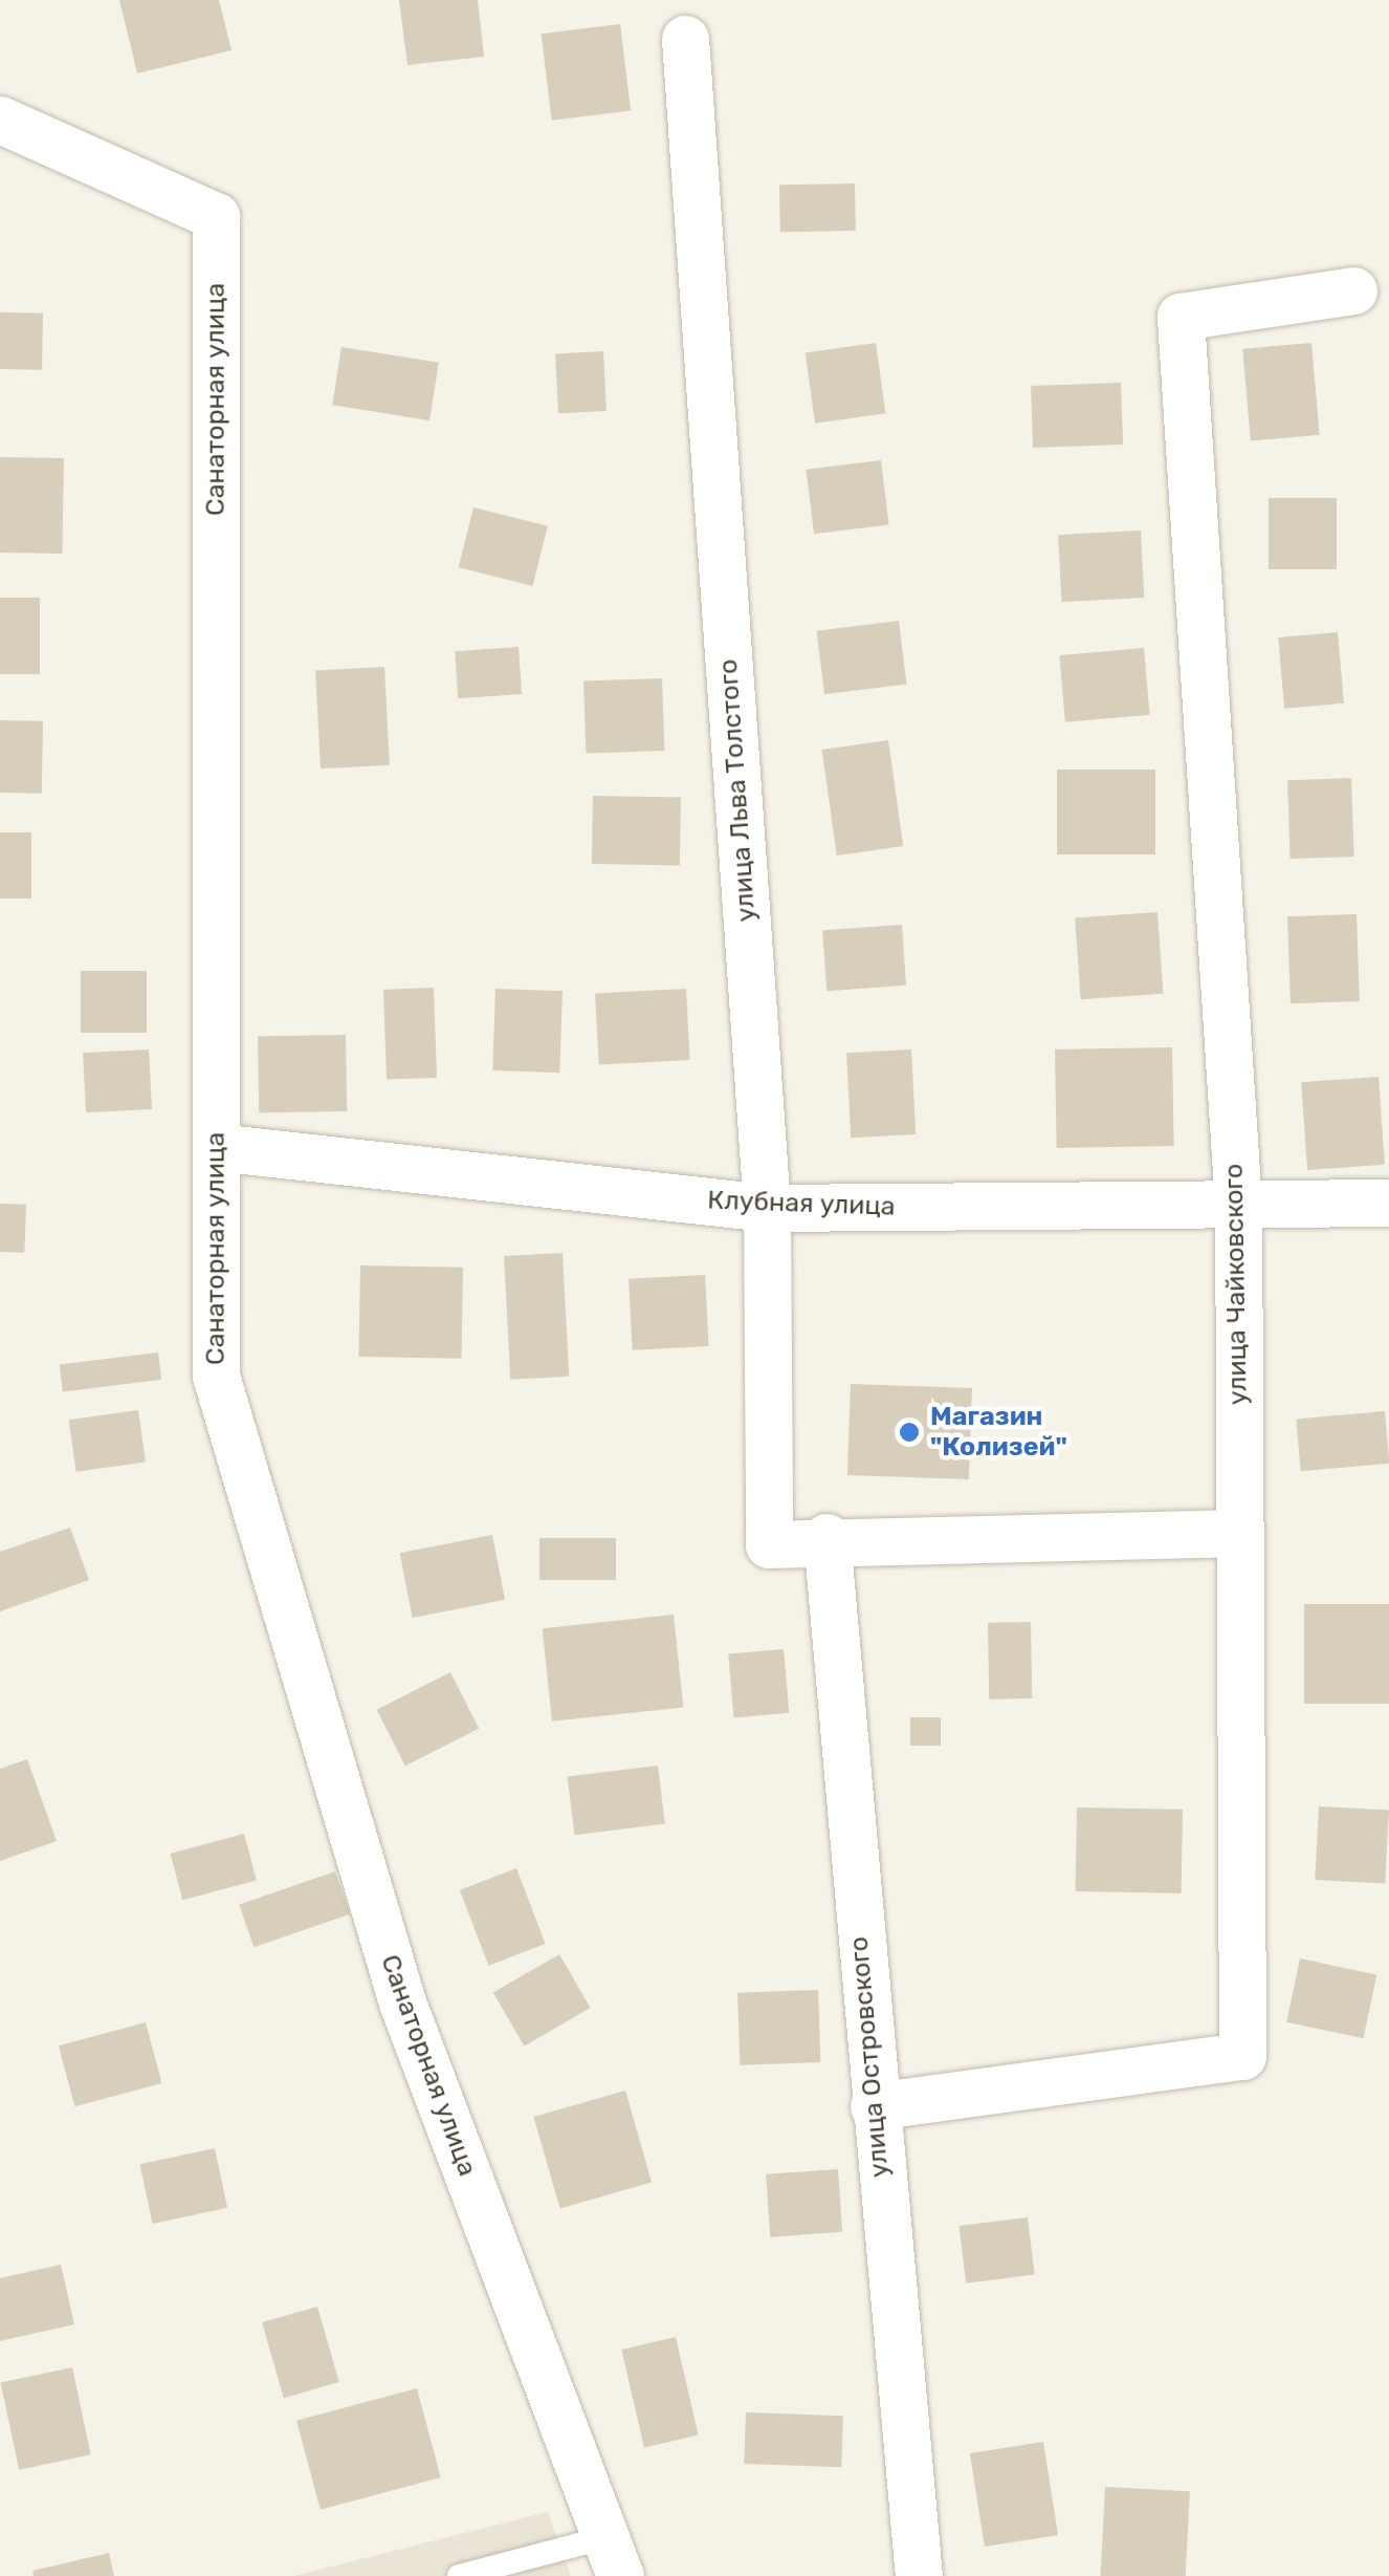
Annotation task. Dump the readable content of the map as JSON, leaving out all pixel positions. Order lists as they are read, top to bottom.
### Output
{
  "streets": {
    "street": [
      "Санаторная улица",
      "улица Льва Толстого",
      "Клубная улица",
      "улица Чайковского",
      "улица Островского"
    ]
  },
  "crossings": [
    ["Санаторная улица", "Клубная улица"],
    ["улица Льва Толстого", "Клубная улица"],
    ["улица Льва Толстого", "улица Островского"],
    ["Клубная улица", "улица Чайковского"],
    ["улица Чайковского", "улица Островского"]
  ],
  "places": ["Магазин \"Колизей\""]
}
